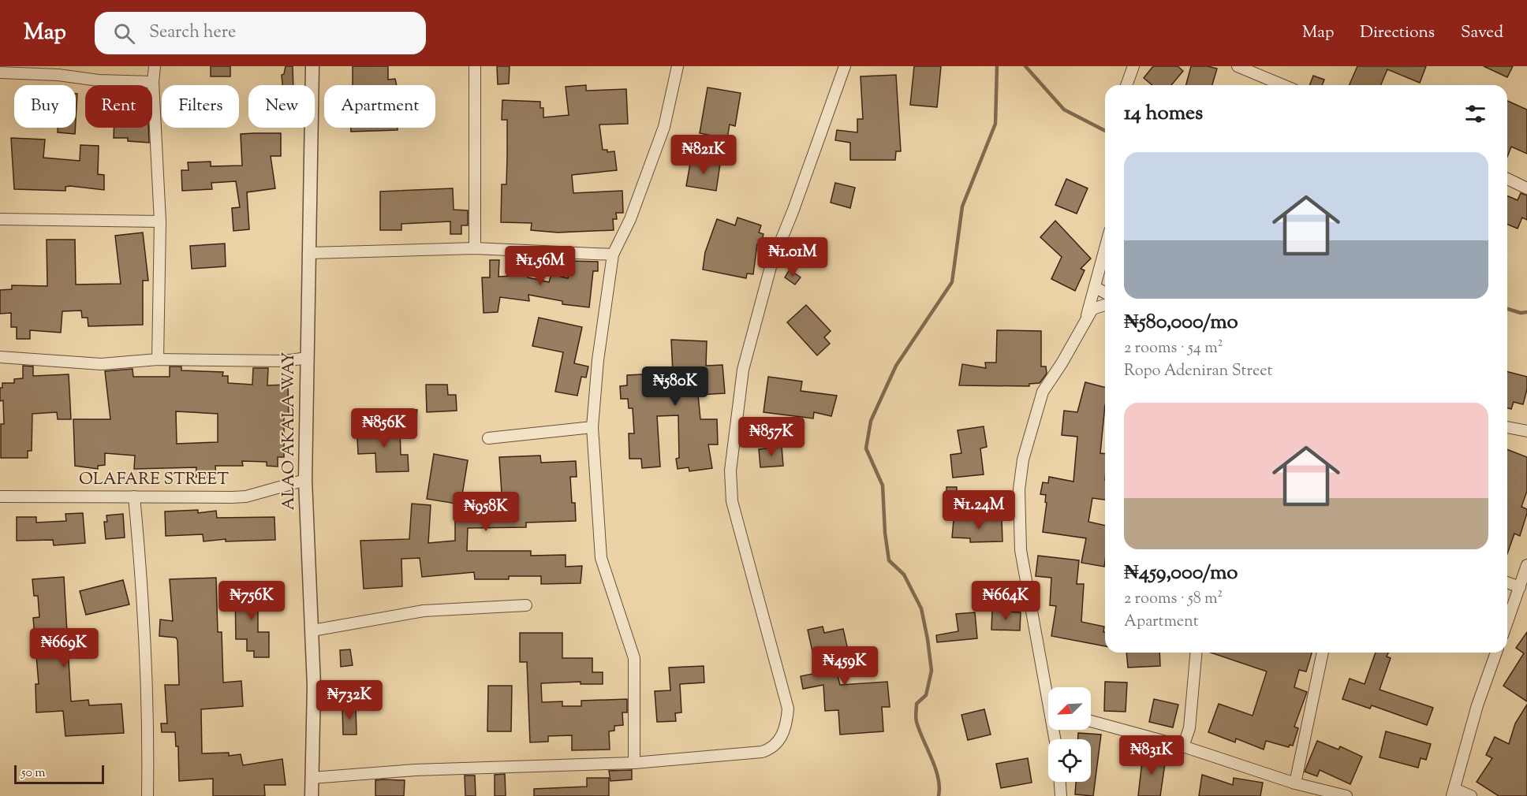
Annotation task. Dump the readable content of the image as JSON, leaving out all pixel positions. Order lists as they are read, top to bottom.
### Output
{
  "streets": {
    "street": ["ALAO AKALA WAY", "OLAFARE STREET"]
  },
  "crossings": [
    ["ALAO AKALA WAY", "OLAFARE STREET"]
  ],
  "scale_bar": "50 m",
  "north": "bottom left",
  "page": {
    "header": "Map",
    "search": "Search here",
    "nav": ["Map", "Directions", "Saved"],
    "chip": [
      "Buy",
      "Rent",
      "Filters",
      "New",
      "Apartment"
    ],
    "heading": "14 homes",
    "price": [
      "₦821K",
      "₦1.01M",
      "₦1.56M",
      "₦580K",
      "₦856K",
      "₦857K",
      "₦1.24M",
      "₦958K",
      "₦756K",
      "₦664K",
      "₦669K",
      "₦459K",
      "₦732K",
      "₦831K"
    ],
    "list": [
      {
        "name": "₦580,000/mo",
        "note": "2 rooms · 54 m² · Ropo Adeniran Street"
      },
      {
        "name": "₦459,000/mo",
        "note": "2 rooms · 58 m² · Apartment"
      }
    ],
    "scale": "50 m"
  }
}
